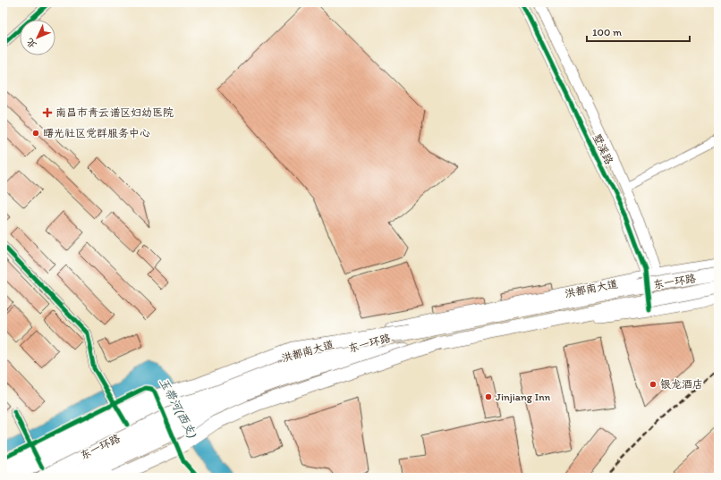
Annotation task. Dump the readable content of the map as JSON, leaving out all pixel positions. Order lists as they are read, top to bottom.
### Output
{
  "streets": {
    "main road": ["东一环路", "洪都南大道"],
    "street": ["墅溪路"]
  },
  "crossings": [
    ["墅溪路", "洪都南大道"],
    ["东一环路", "洪都南大道"]
  ],
  "water": ["玉带河(西支)"],
  "places": {
    "health": ["南昌市青云谱区妇幼医院"],
    "other": ["曙光社区党群服务中心", "银龙酒店", "Jinjiang Inn"]
  },
  "scale_bar": "100 m",
  "north": "bottom left"
}
